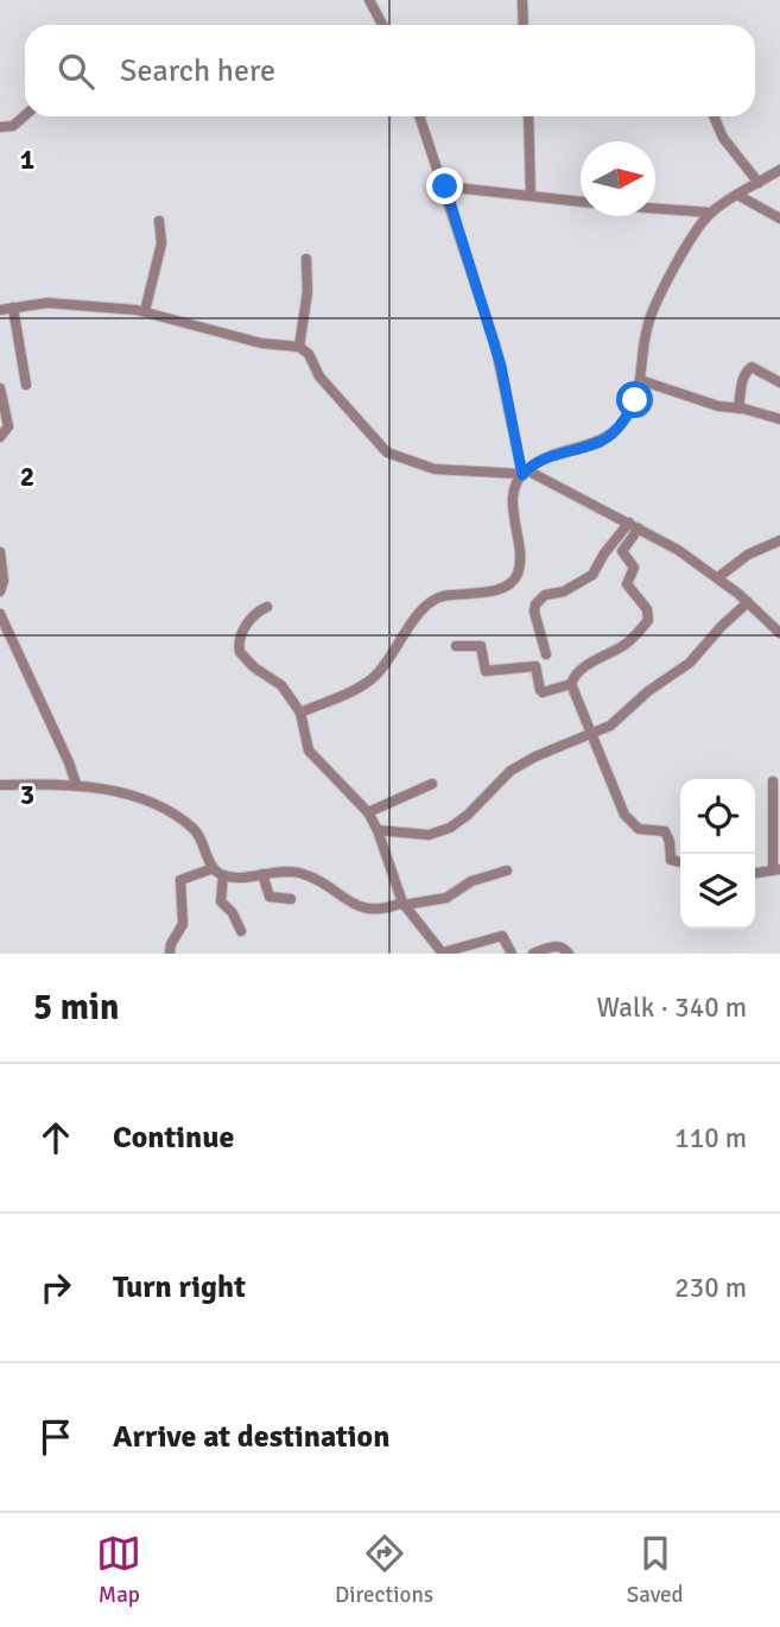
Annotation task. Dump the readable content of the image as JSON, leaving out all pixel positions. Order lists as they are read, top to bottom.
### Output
{
  "north": "right",
  "page": {
    "search": "Search here",
    "heading": ["5 min", "Walk · 340 m"],
    "list": [
      ["Continue", "110 m"],
      ["Turn right", "230 m"],
      "Arrive at destination"
    ],
    "nav": ["Map", "Directions", "Saved"]
  },
  "grid": {
    "rows": ["1", "2", "3"]
  }
}
